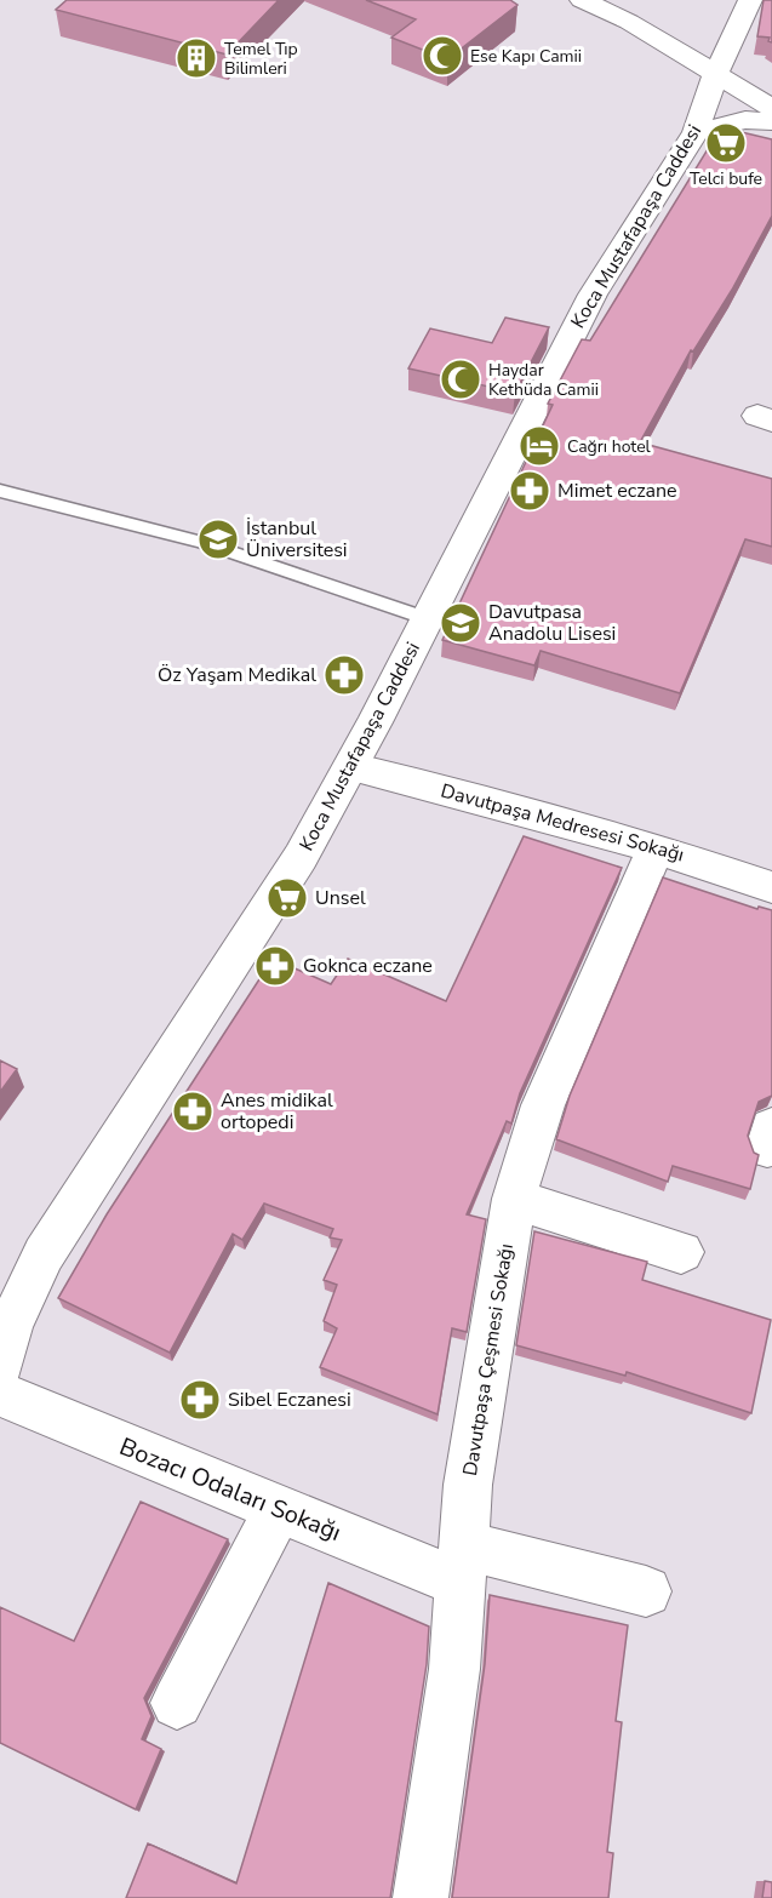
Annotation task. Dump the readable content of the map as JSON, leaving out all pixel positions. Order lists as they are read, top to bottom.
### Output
{
  "streets": {
    "street": [
      "Koca Mustafapaşa Caddesi",
      "Davutpaşa Medresesi Sokağı",
      "Davutpaşa Çeşmesi Sokağı",
      "Bozacı Odaları Sokağı"
    ]
  },
  "crossings": [
    ["Koca Mustafapaşa Caddesi", "Davutpaşa Medresesi Sokağı"],
    ["Davutpaşa Medresesi Sokağı", "Davutpaşa Çeşmesi Sokağı"],
    ["Davutpaşa Çeşmesi Sokağı", "Bozacı Odaları Sokağı"]
  ],
  "places": {
    "mosque": ["Ese Kapı Camii", "Haydar Kethüda Camii"],
    "building": ["Temel Tıp Bilimleri"],
    "supermarket": ["Telci bufe", "Unsel"],
    "hotel": ["Cağrı hotel"],
    "pharmacy": [
      "Mimet eczane",
      "Öz Yaşam Medikal",
      "Goknca eczane",
      "Anes midikal ortopedi",
      "Sibel Eczanesi"
    ],
    "school or university": ["İstanbul Üniversitesi", "Davutpasa Anadolu Lisesi"]
  }
}
